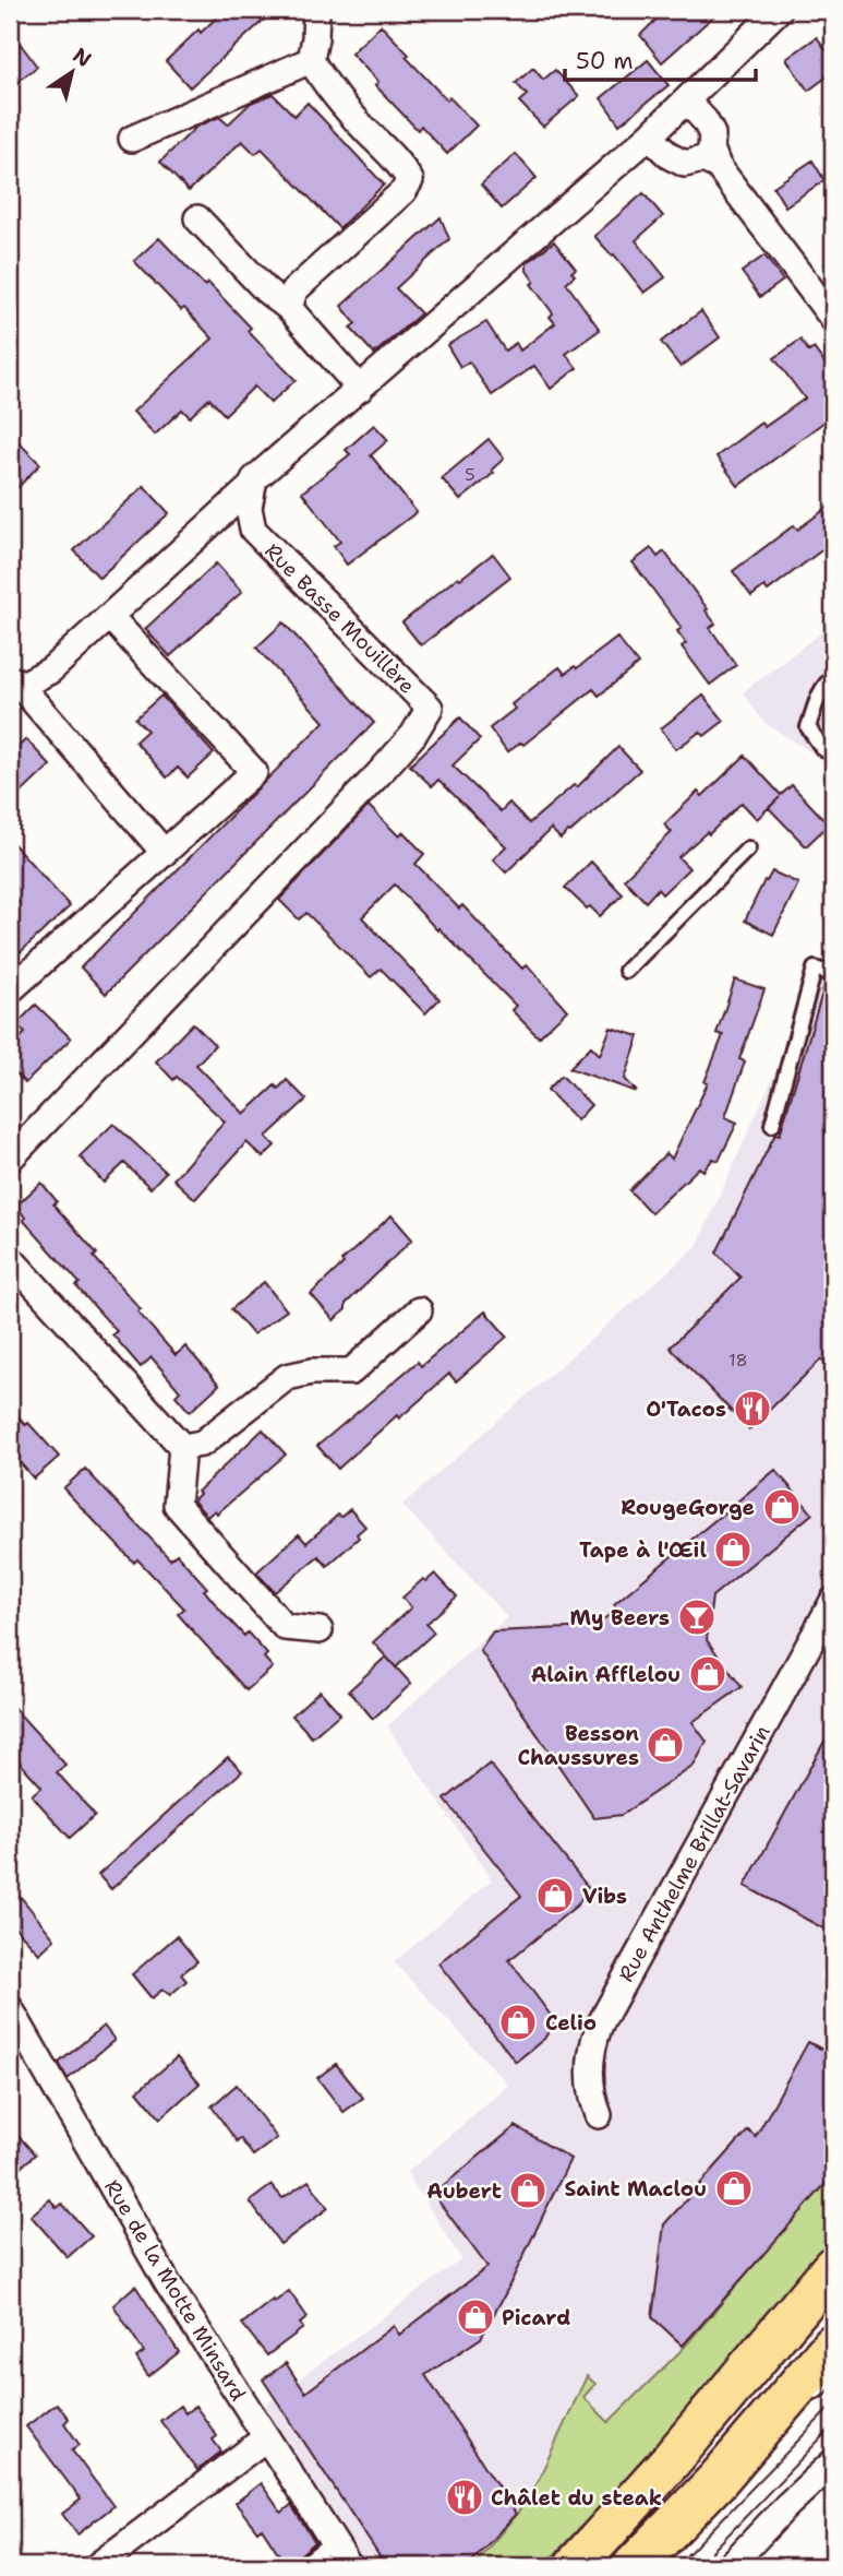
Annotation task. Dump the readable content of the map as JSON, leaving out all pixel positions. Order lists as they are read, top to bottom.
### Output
{
  "streets": {
    "street": ["Rue Basse Mouillère", "Rue Anthelme Brillat-Savarin", "Rue de la Motte Minsard"]
  },
  "places": {
    "restaurant": ["O'Tacos", "Châlet du steak"],
    "shop": [
      "RougeGorge",
      "Tape à l'Œil",
      "Alain Afflelou",
      "Besson Chaussures",
      "Vibs",
      "Celio",
      "Saint Maclou",
      "Aubert",
      "Picard"
    ],
    "bar": ["My Beers"]
  },
  "house_numbers": ["5", "18"],
  "scale_bar": "50 m",
  "north": "top right"
}
